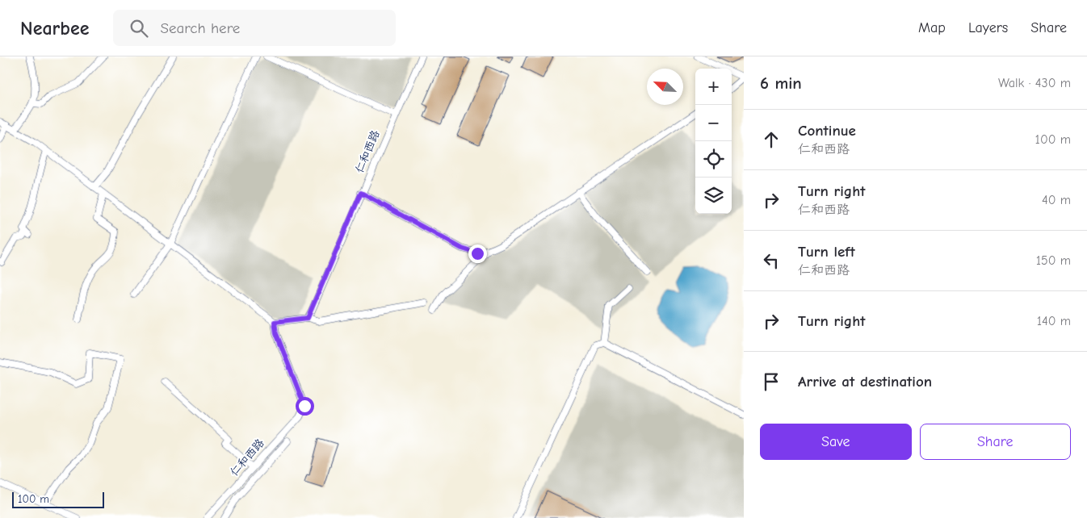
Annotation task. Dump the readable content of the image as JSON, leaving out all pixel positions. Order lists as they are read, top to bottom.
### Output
{
  "streets": {
    "street": ["仁和西路"]
  },
  "scale_bar": "100 m",
  "north": "top left",
  "page": {
    "header": "Nearbee",
    "search": "Search here",
    "nav": ["Map", "Layers", "Share"],
    "heading": ["6 min", "Walk · 430 m"],
    "map_buttons": ["+", "−"],
    "list": [
      ["Continue", "仁和西路", "100 m"],
      ["Turn right", "仁和西路", "40 m"],
      ["Turn left", "仁和西路", "150 m"],
      ["Turn right", "140 m"],
      "Arrive at destination"
    ],
    "buttons": ["Save", "Share"],
    "scale": "100 m"
  }
}
